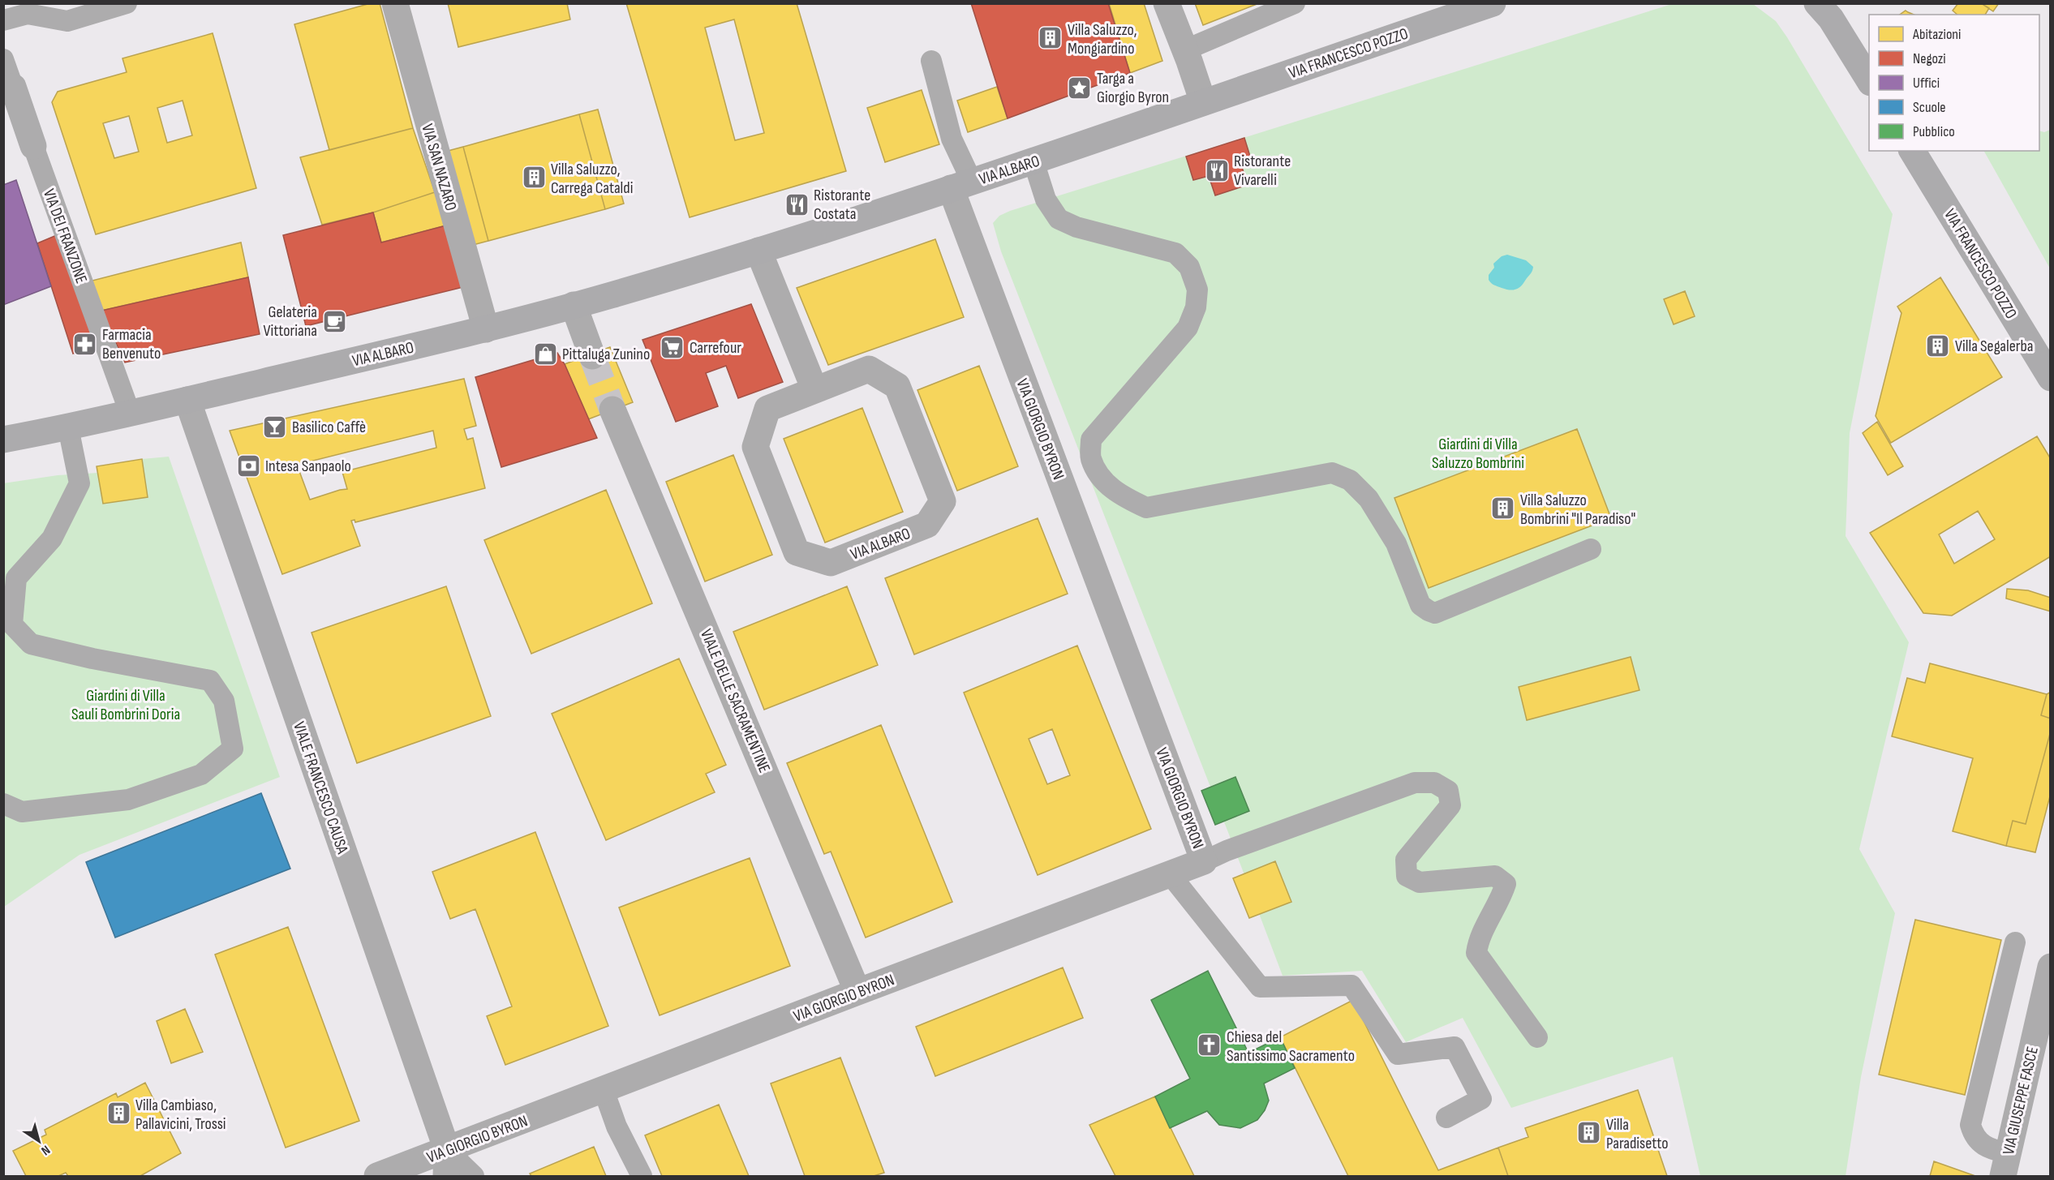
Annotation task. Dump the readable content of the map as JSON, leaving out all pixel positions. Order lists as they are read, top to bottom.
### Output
{
  "streets": {
    "main road": ["VIA FRANCESCO POZZO", "VIA ALBARO"],
    "street": [
      "VIA SAN NAZARO",
      "VIA DEI FRANZONE",
      "VIA GIORGIO BYRON",
      "VIALE DELLE SACRAMENTINE",
      "VIALE FRANCESCO CAUSA",
      "VIA GIUSEPPE FASCE"
    ]
  },
  "crossings": [
    ["VIA FRANCESCO POZZO", "VIA ALBARO"],
    ["VIA SAN NAZARO", "VIA ALBARO"],
    ["VIA ALBARO", "VIA DEI FRANZONE"],
    ["VIA ALBARO", "VIA GIORGIO BYRON"],
    ["VIA ALBARO", "VIALE FRANCESCO CAUSA"],
    ["VIA GIORGIO BYRON", "VIALE DELLE SACRAMENTINE"],
    ["VIA GIORGIO BYRON", "VIALE FRANCESCO CAUSA"]
  ],
  "parks": ["Giardini di Villa Saluzzo Bombrini", "Giardini di Villa Sauli Bombrini Doria"],
  "places": {
    "building": [
      "Villa Saluzzo, Mongiardino",
      "Villa Saluzzo, Carrega Cataldi",
      "Villa Segalerba",
      "Villa Saluzzo Bombrini \"Il Paradiso\"",
      "Villa Cambiaso, Pallavicini, Trossi",
      "Villa Paradisetto"
    ],
    "place": ["Targa a Giorgio Byron"],
    "restaurant": ["Ristorante Vivarelli", "Ristorante Costata"],
    "cafe": ["Gelateria Vittoriana"],
    "pharmacy": ["Farmacia Benvenuto"],
    "supermarket": ["Carrefour"],
    "shop": ["Pittaluga Zunino"],
    "bar": ["Basilico Caffè"],
    "bank": ["Intesa Sanpaolo"],
    "church": ["Chiesa del Santissimo Sacramento"]
  },
  "legend": [
    "Abitazioni",
    "Negozi",
    "Uffici",
    "Scuole",
    "Pubblico"
  ],
  "north": "bottom right"
}
